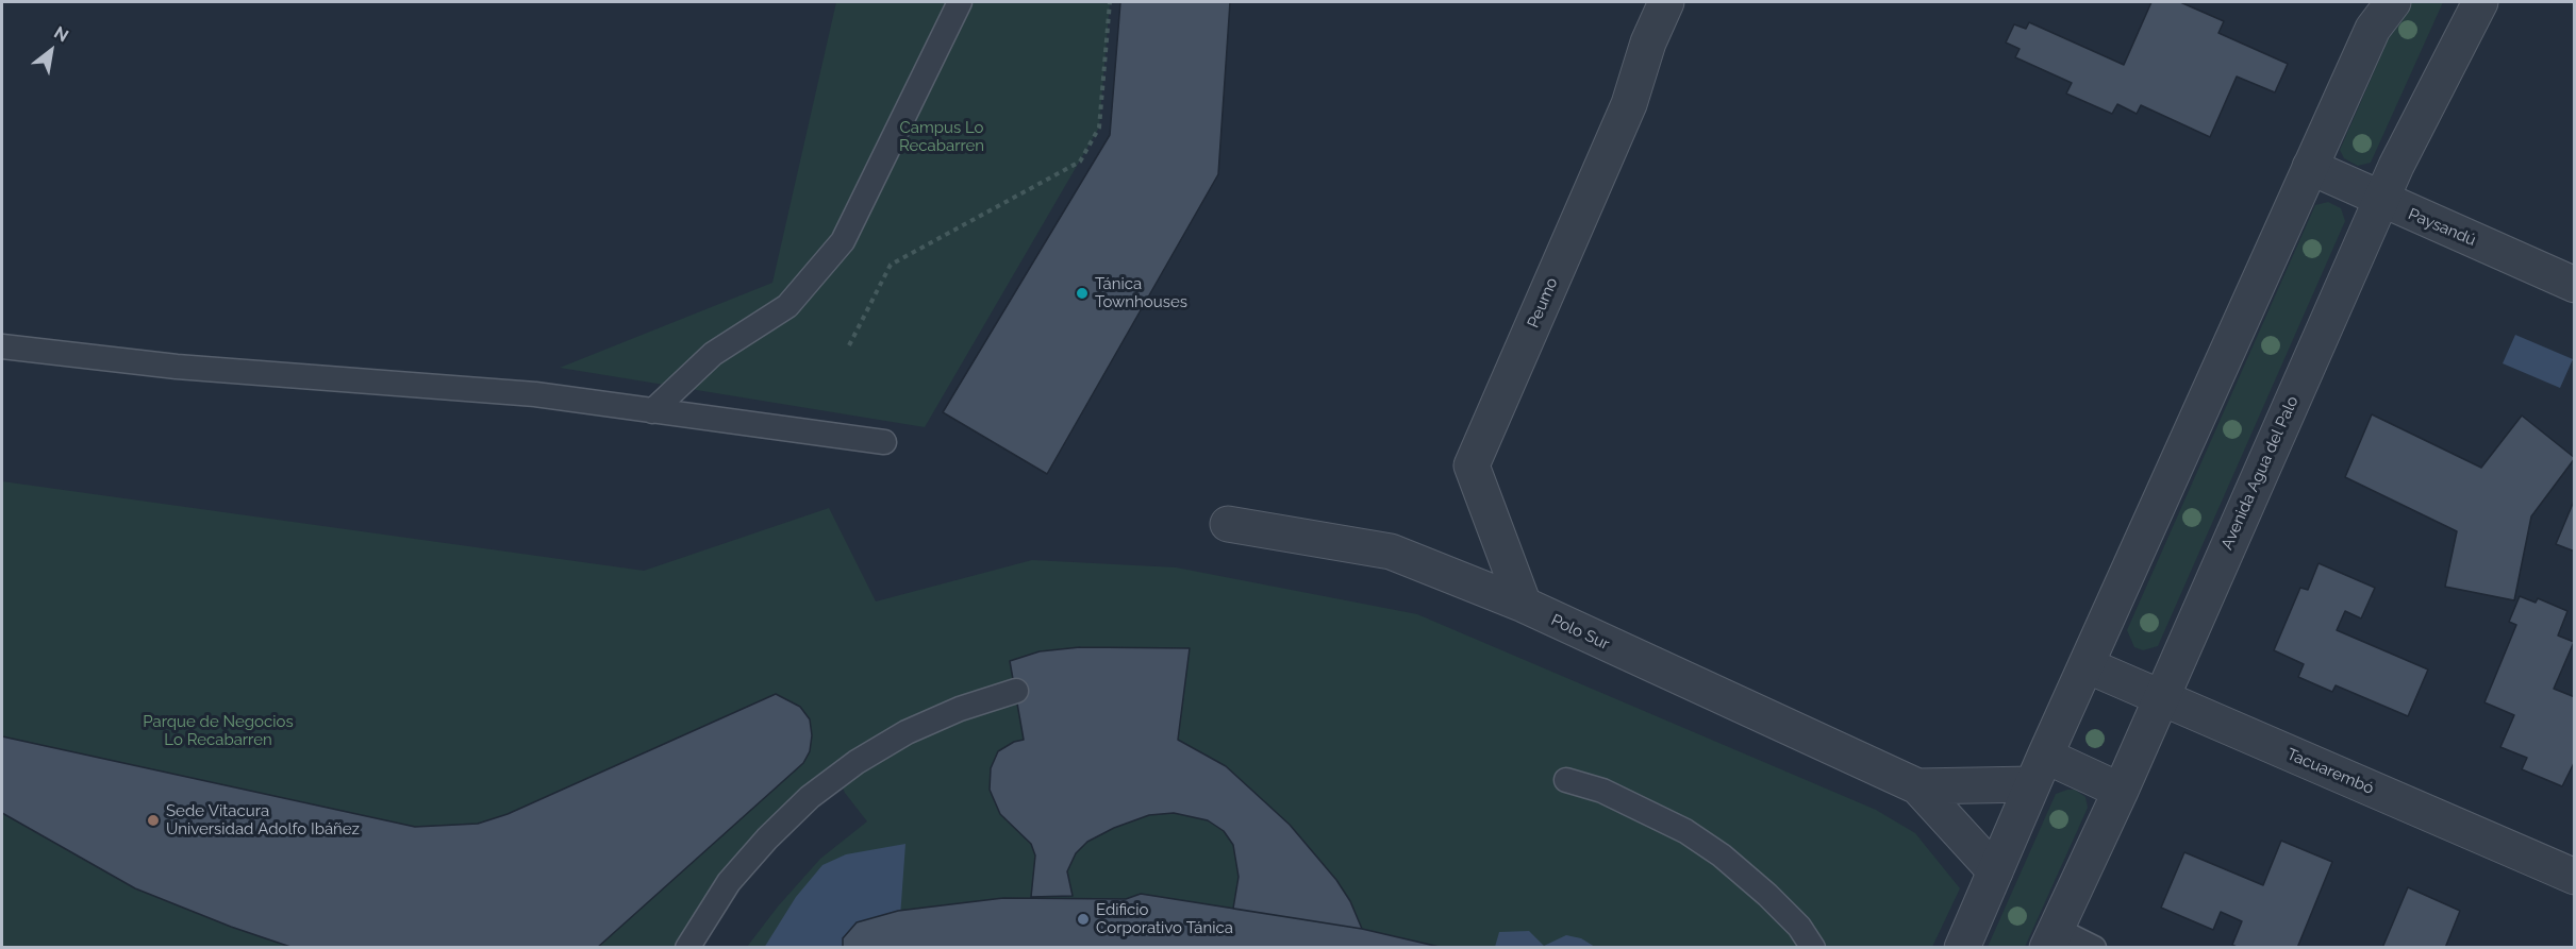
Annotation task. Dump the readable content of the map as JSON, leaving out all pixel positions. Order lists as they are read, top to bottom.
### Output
{
  "streets": {
    "street": [
      "Paysandú",
      "Peumo",
      "Avenida Agua del Palo",
      "Polo Sur",
      "Tacuarembó"
    ]
  },
  "crossings": [
    ["Paysandú", "Avenida Agua del Palo"],
    ["Peumo", "Polo Sur"],
    ["Avenida Agua del Palo", "Tacuarembó"]
  ],
  "parks": ["Campus Lo Recabarren", "Parque de Negocios Lo Recabarren"],
  "places": ["Tánica Townhouses", "Sede Vitacura Universidad Adolfo Ibáñez", "Edificio Corporativo Tánica"],
  "north": "top right"
}
